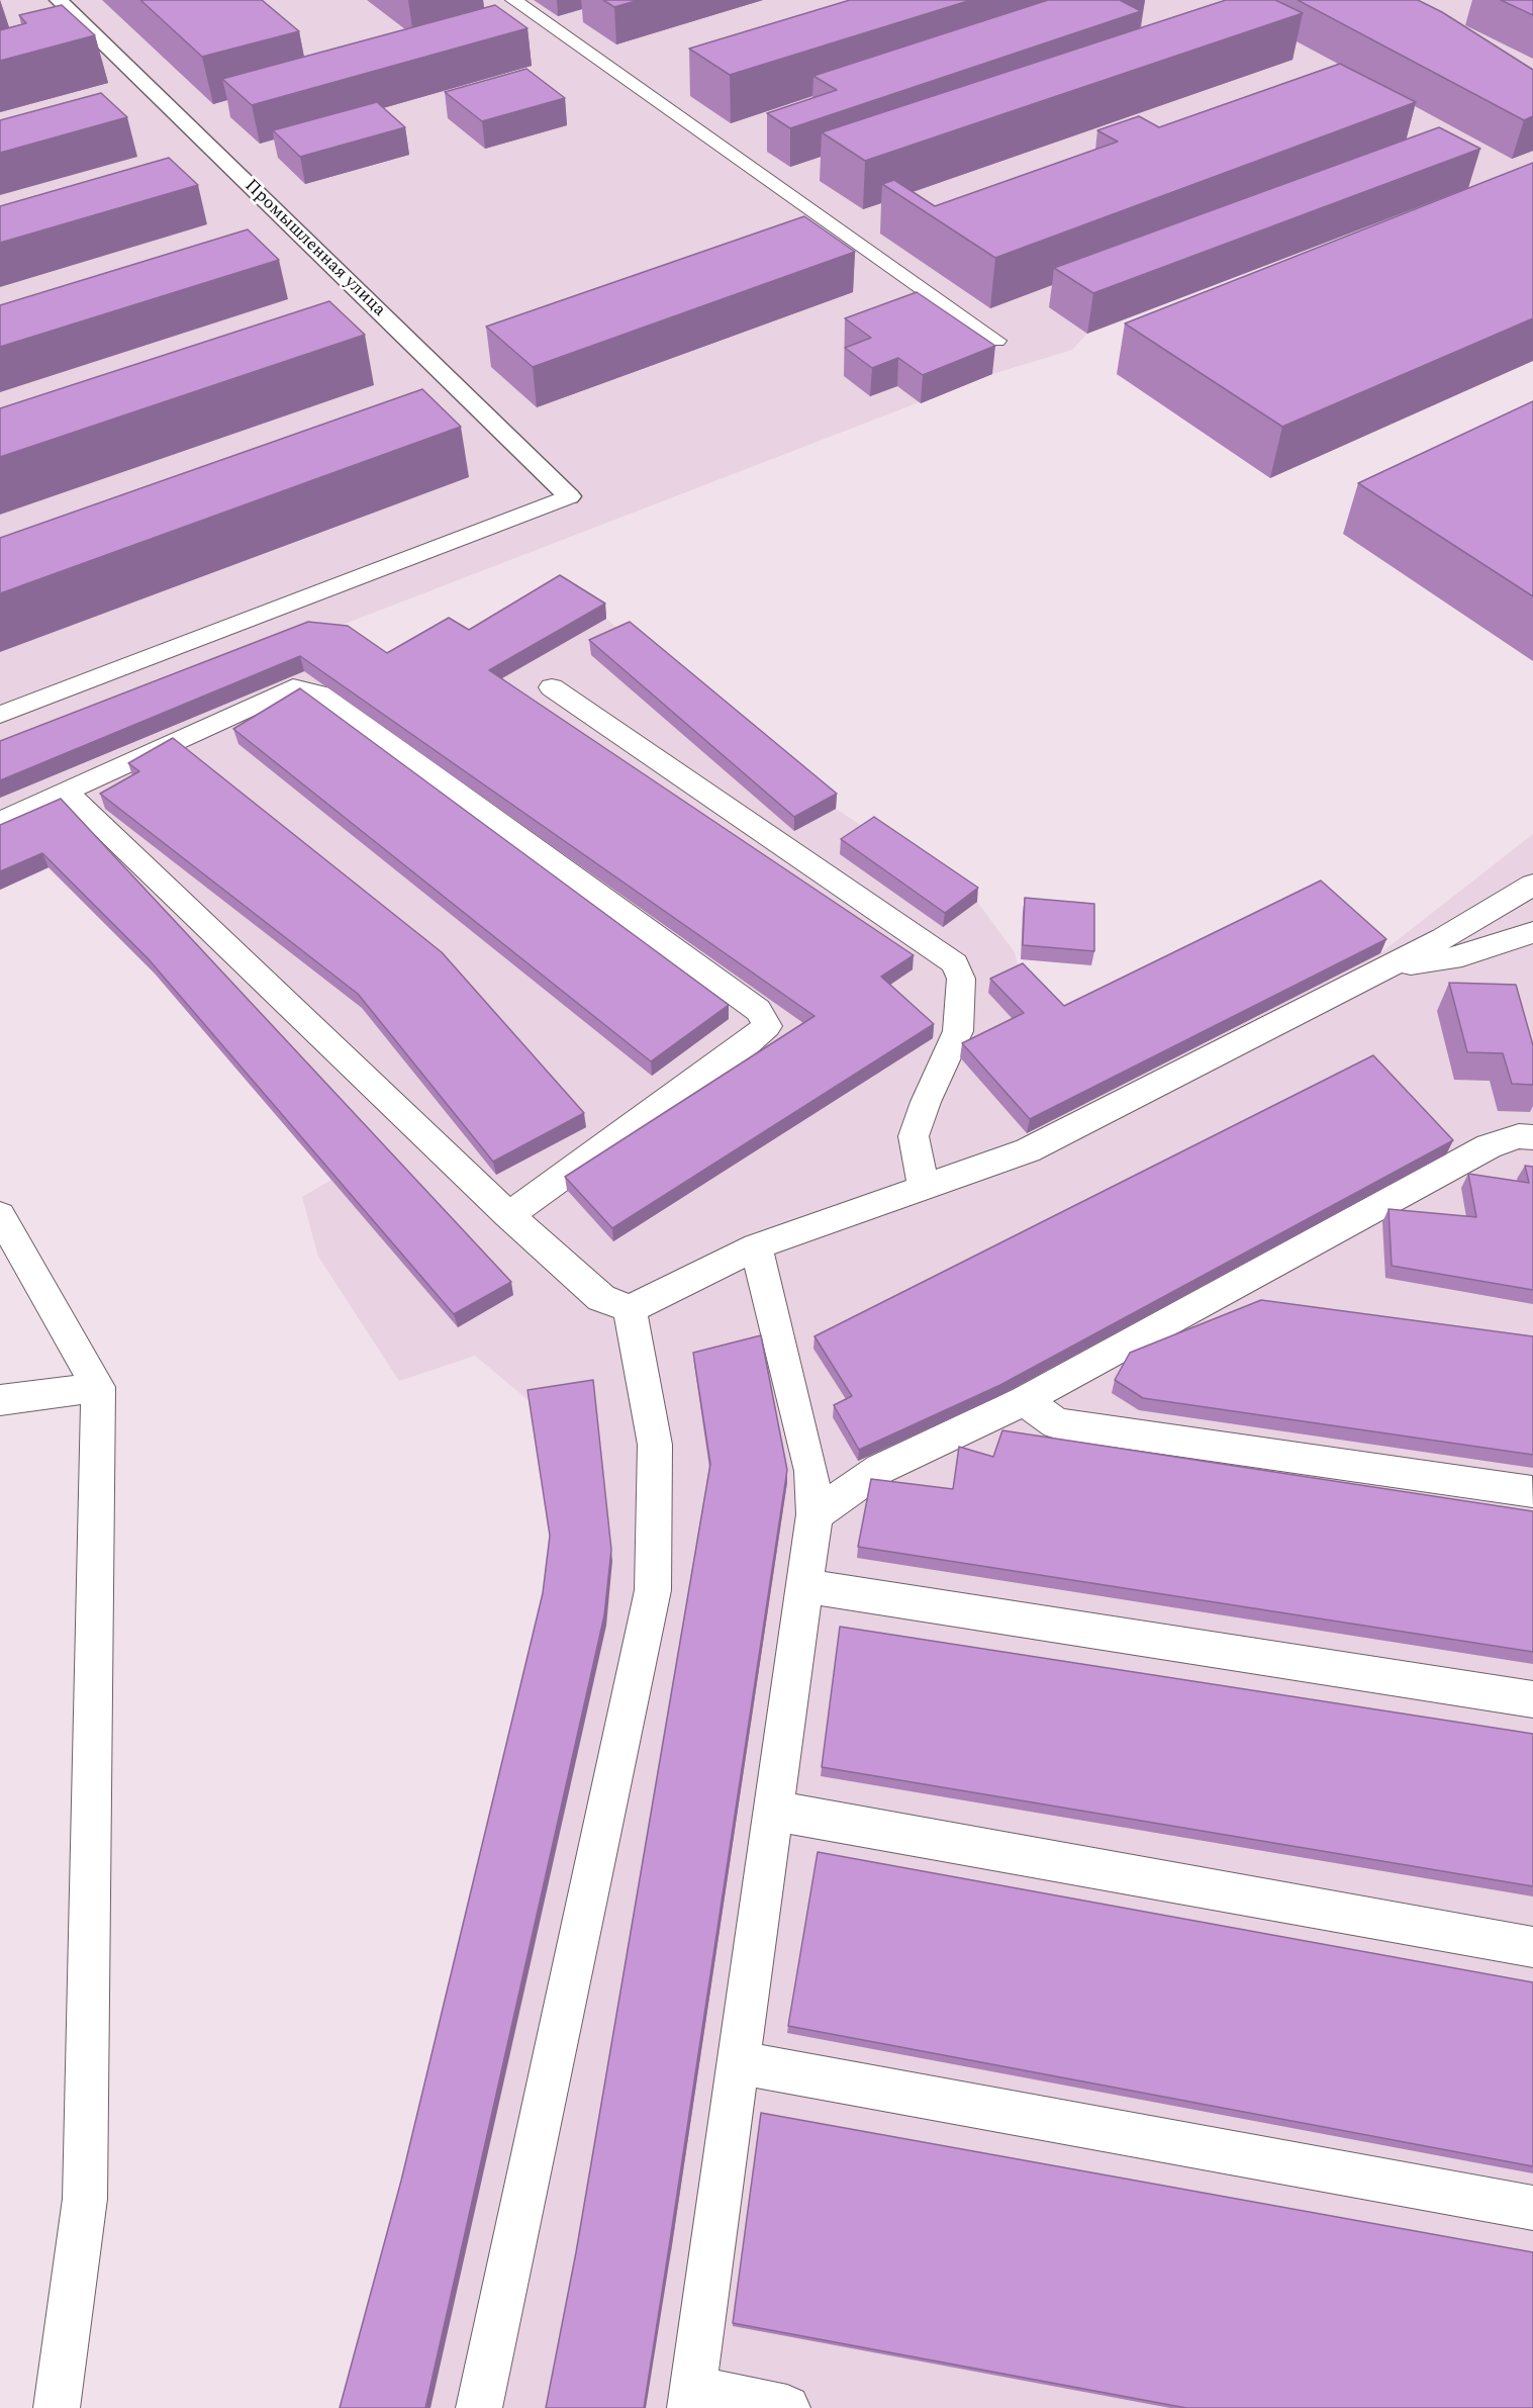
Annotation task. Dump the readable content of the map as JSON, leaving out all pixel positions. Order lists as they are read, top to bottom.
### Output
{
  "streets": {
    "street": ["Промышленная улица"]
  }
}
